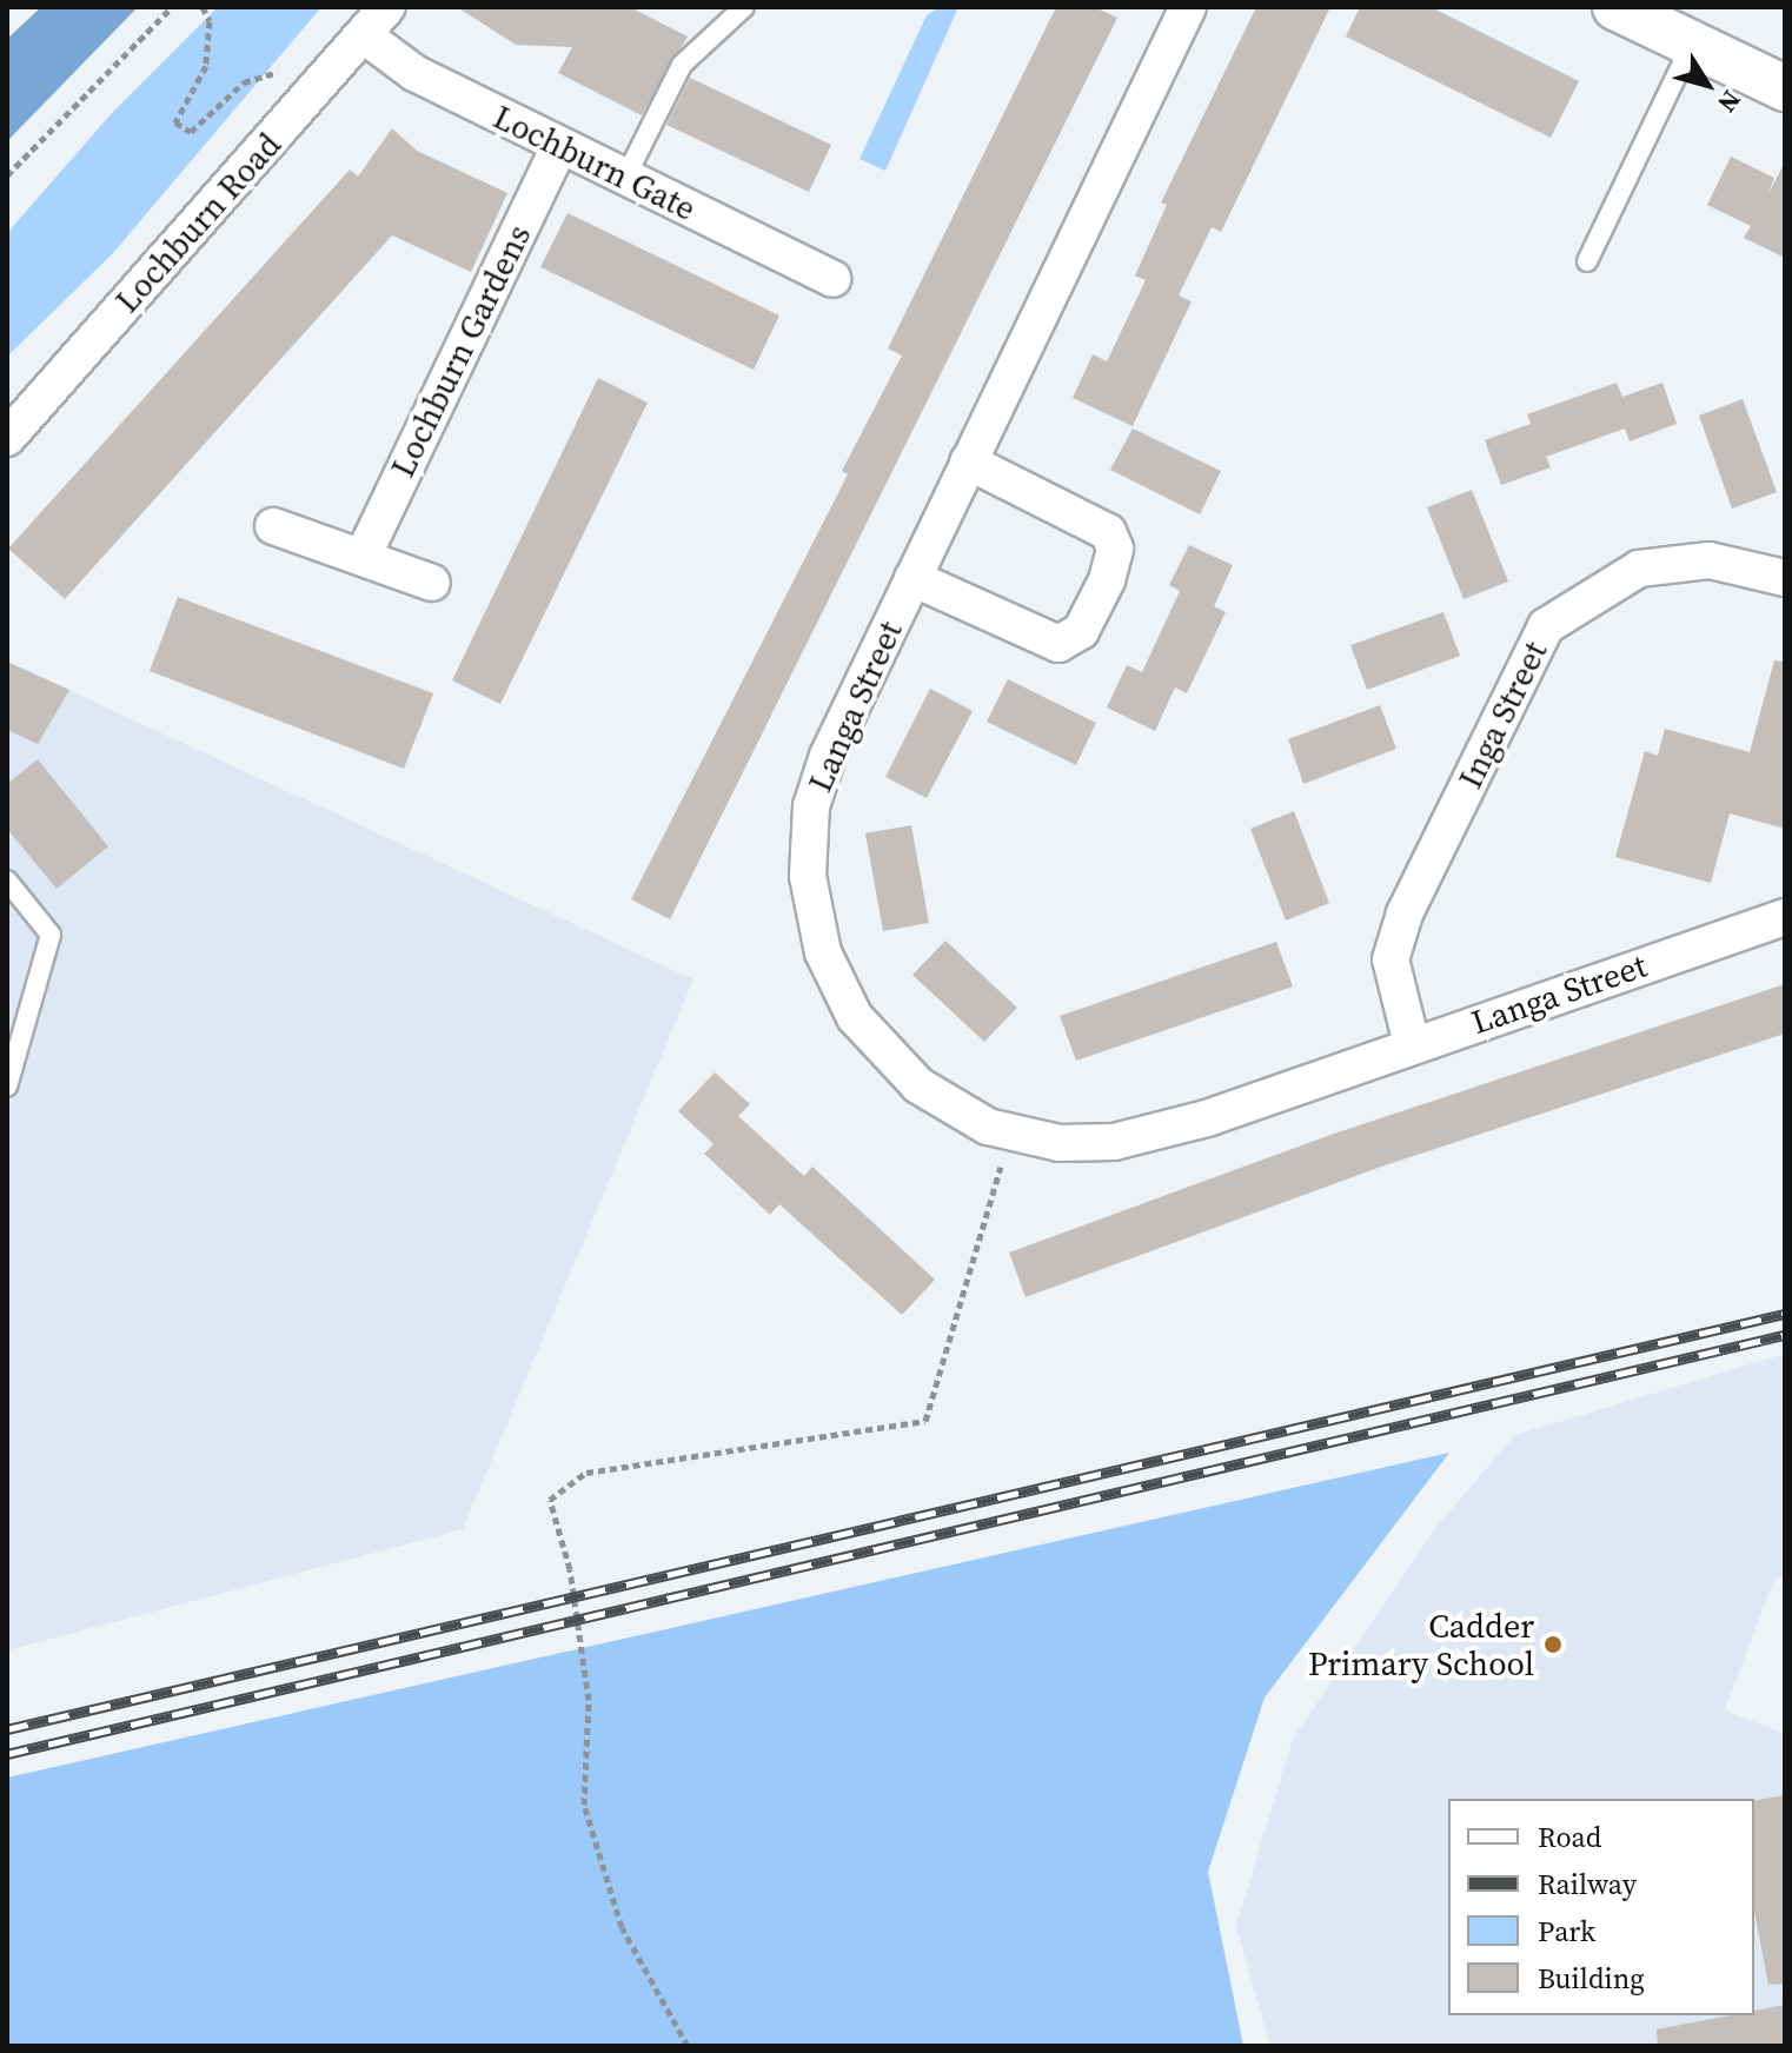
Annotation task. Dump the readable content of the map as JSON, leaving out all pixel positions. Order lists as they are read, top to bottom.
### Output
{
  "streets": {
    "street": [
      "Lochburn Gate",
      "Lochburn Road",
      "Lochburn Gardens",
      "Langa Street",
      "Inga Street"
    ]
  },
  "crossings": [
    ["Lochburn Gate", "Lochburn Road"],
    ["Lochburn Gate", "Lochburn Gardens"],
    ["Langa Street", "Inga Street"]
  ],
  "places": ["Cadder Primary School"],
  "legend": [
    "Road",
    "Railway",
    "Park",
    "Building"
  ],
  "north": "bottom right"
}
